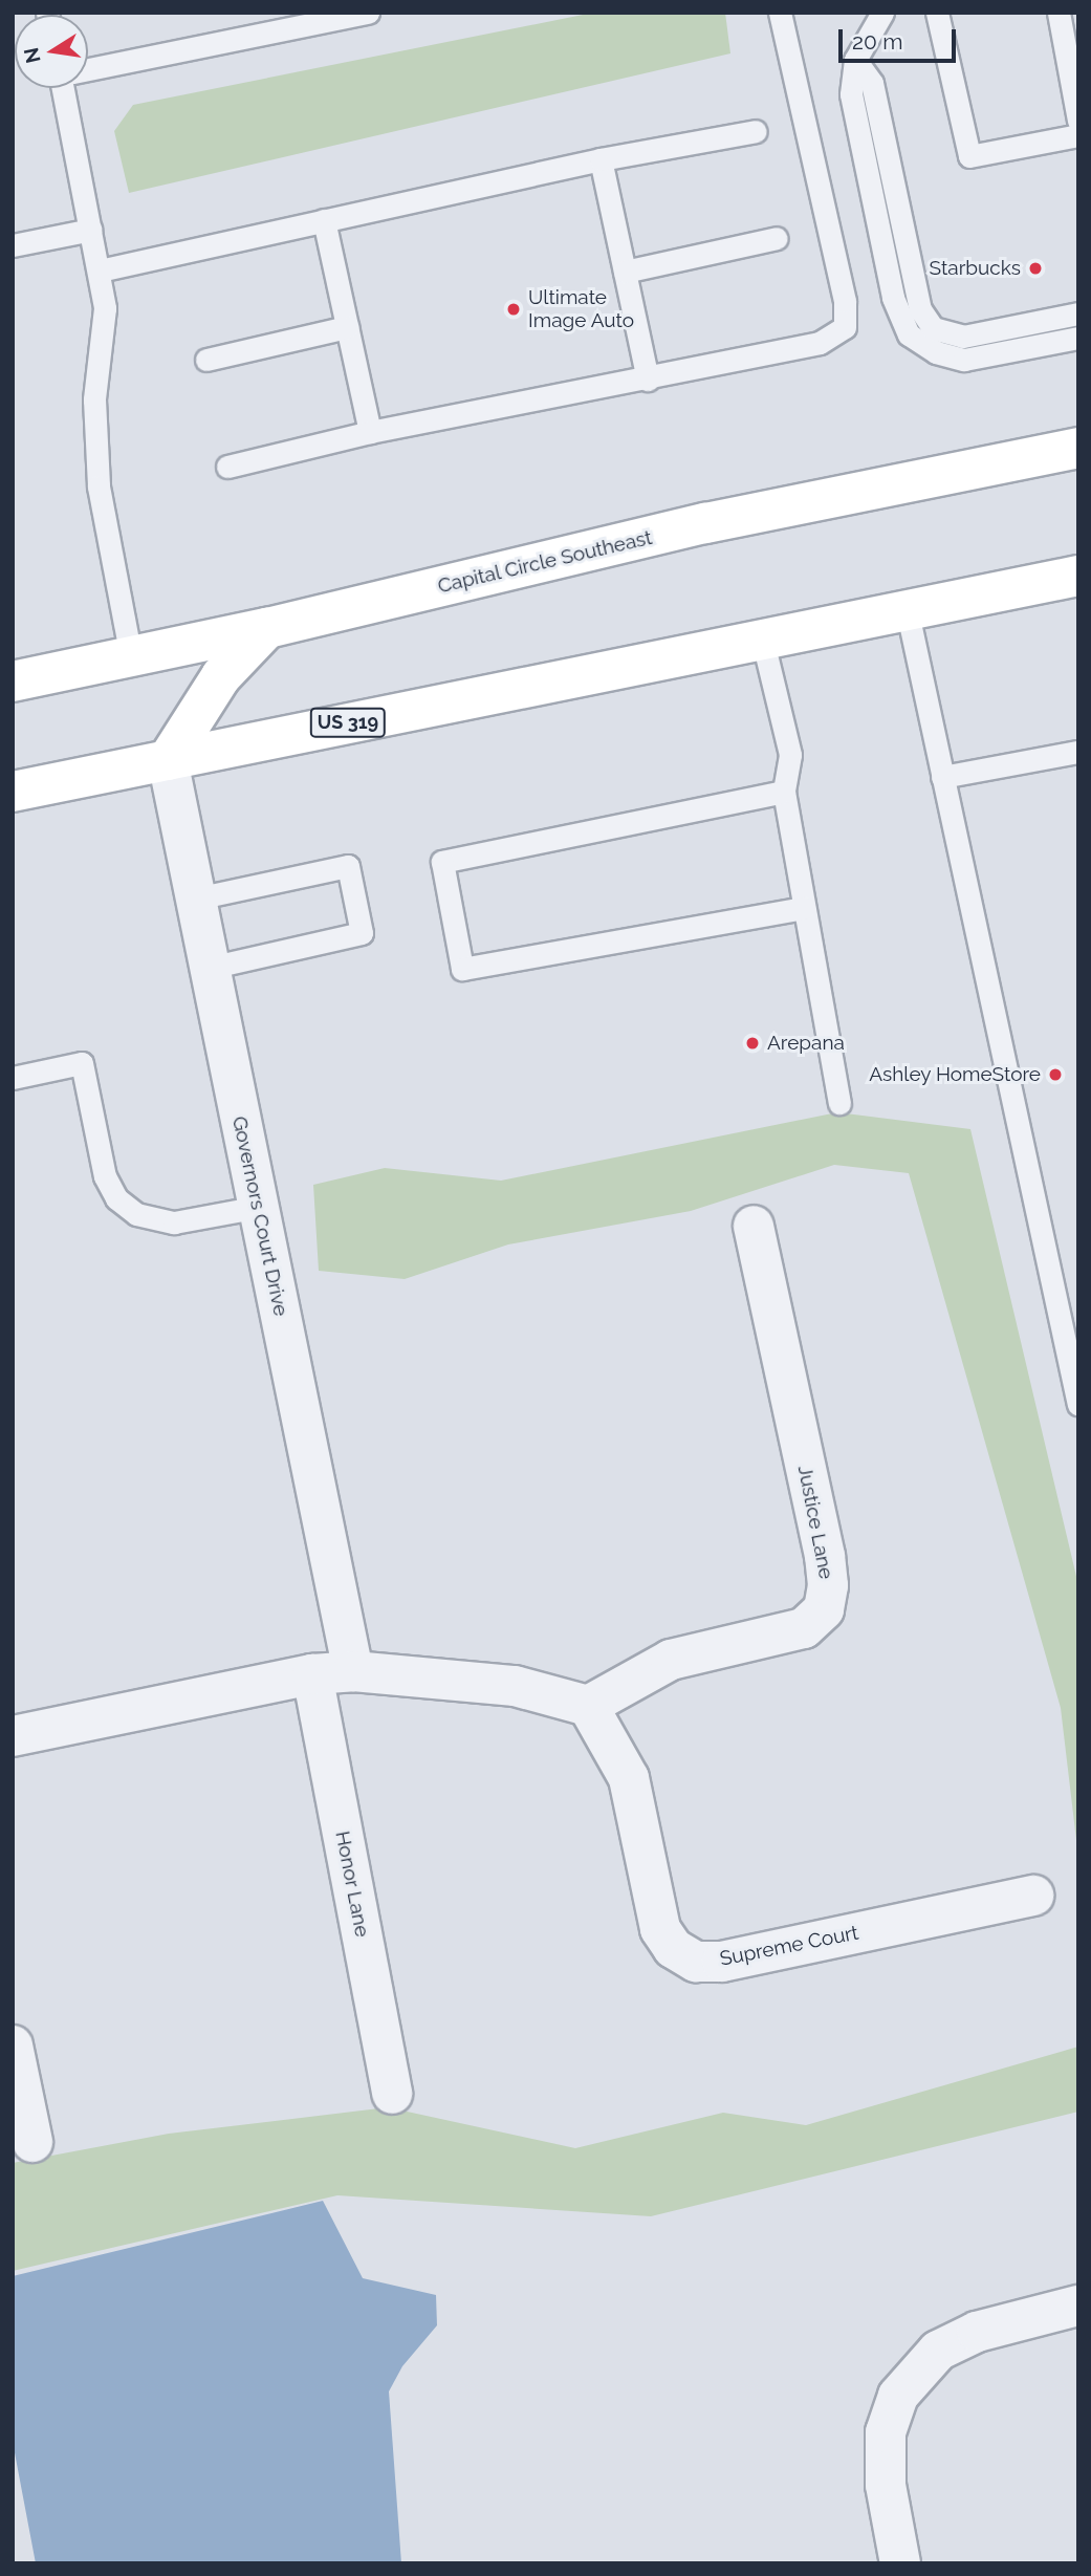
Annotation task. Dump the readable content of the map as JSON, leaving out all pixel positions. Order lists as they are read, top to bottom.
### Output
{
  "streets": {
    "main road": ["Capital Circle Southeast", "US 319"],
    "street": [
      "Governors Court Drive",
      "Justice Lane",
      "Honor Lane",
      "Supreme Court"
    ]
  },
  "crossings": [
    ["US 319", "Governors Court Drive"],
    ["Justice Lane", "Supreme Court"]
  ],
  "places": [
    "Starbucks",
    "Ultimate Image Auto",
    "Arepana",
    "Ashley HomeStore"
  ],
  "scale_bar": "20 m",
  "north": "left"
}
